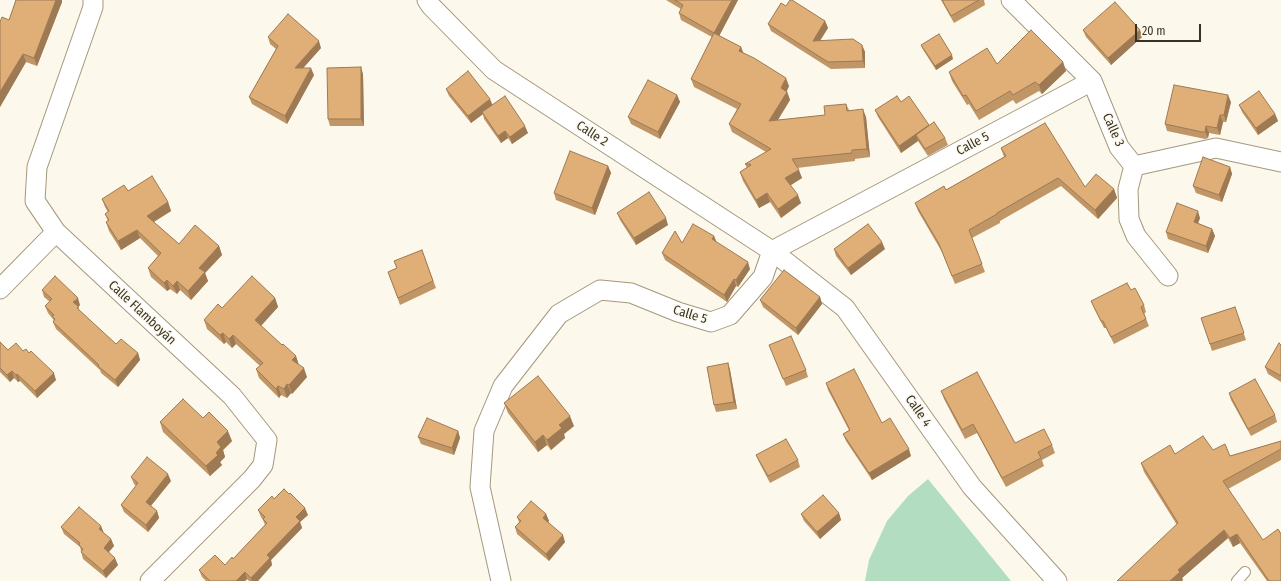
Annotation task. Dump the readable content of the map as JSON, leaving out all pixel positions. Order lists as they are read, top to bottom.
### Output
{
  "streets": {
    "street": [
      "Calle 3",
      "Calle 2",
      "Calle 5",
      "Calle Flamboyán",
      "Calle 4"
    ]
  },
  "crossings": [
    ["Calle 3", "Calle 5"],
    ["Calle 2", "Calle 5"],
    ["Calle 2", "Calle 4"],
    ["Calle 5", "Calle 4"]
  ],
  "scale_bar": "20 m"
}
